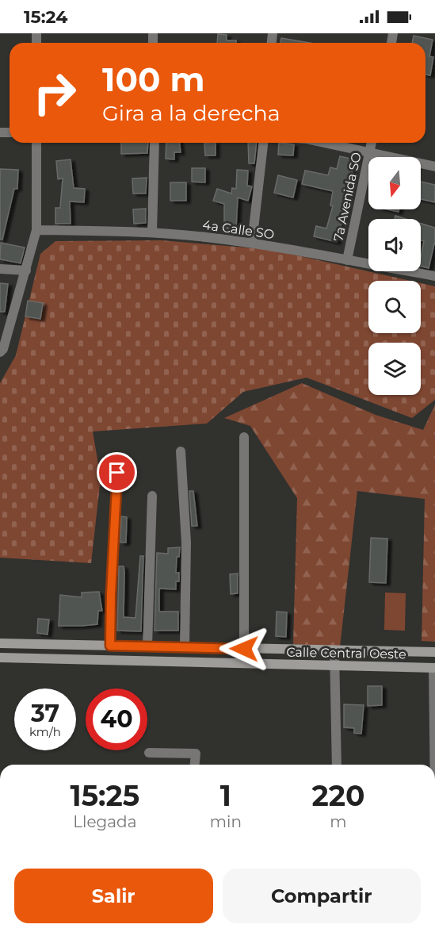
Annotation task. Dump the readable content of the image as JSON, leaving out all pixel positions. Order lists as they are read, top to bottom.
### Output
{
  "streets": {
    "street": ["7a Avenida SO", "4a Calle SO", "Calle Central Oeste"]
  },
  "crossings": [
    ["7a Avenida SO", "4a Calle SO"]
  ],
  "north": "bottom",
  "page": {
    "status": "15:24",
    "turn": ["100 m", "Gira a la derecha"],
    "speed": "37 km/h",
    "limit": "40",
    "eta": [
      "15:25",
      "Llegada",
      "1",
      "min",
      "220",
      "m"
    ],
    "buttons": ["Salir", "Compartir"]
  }
}
